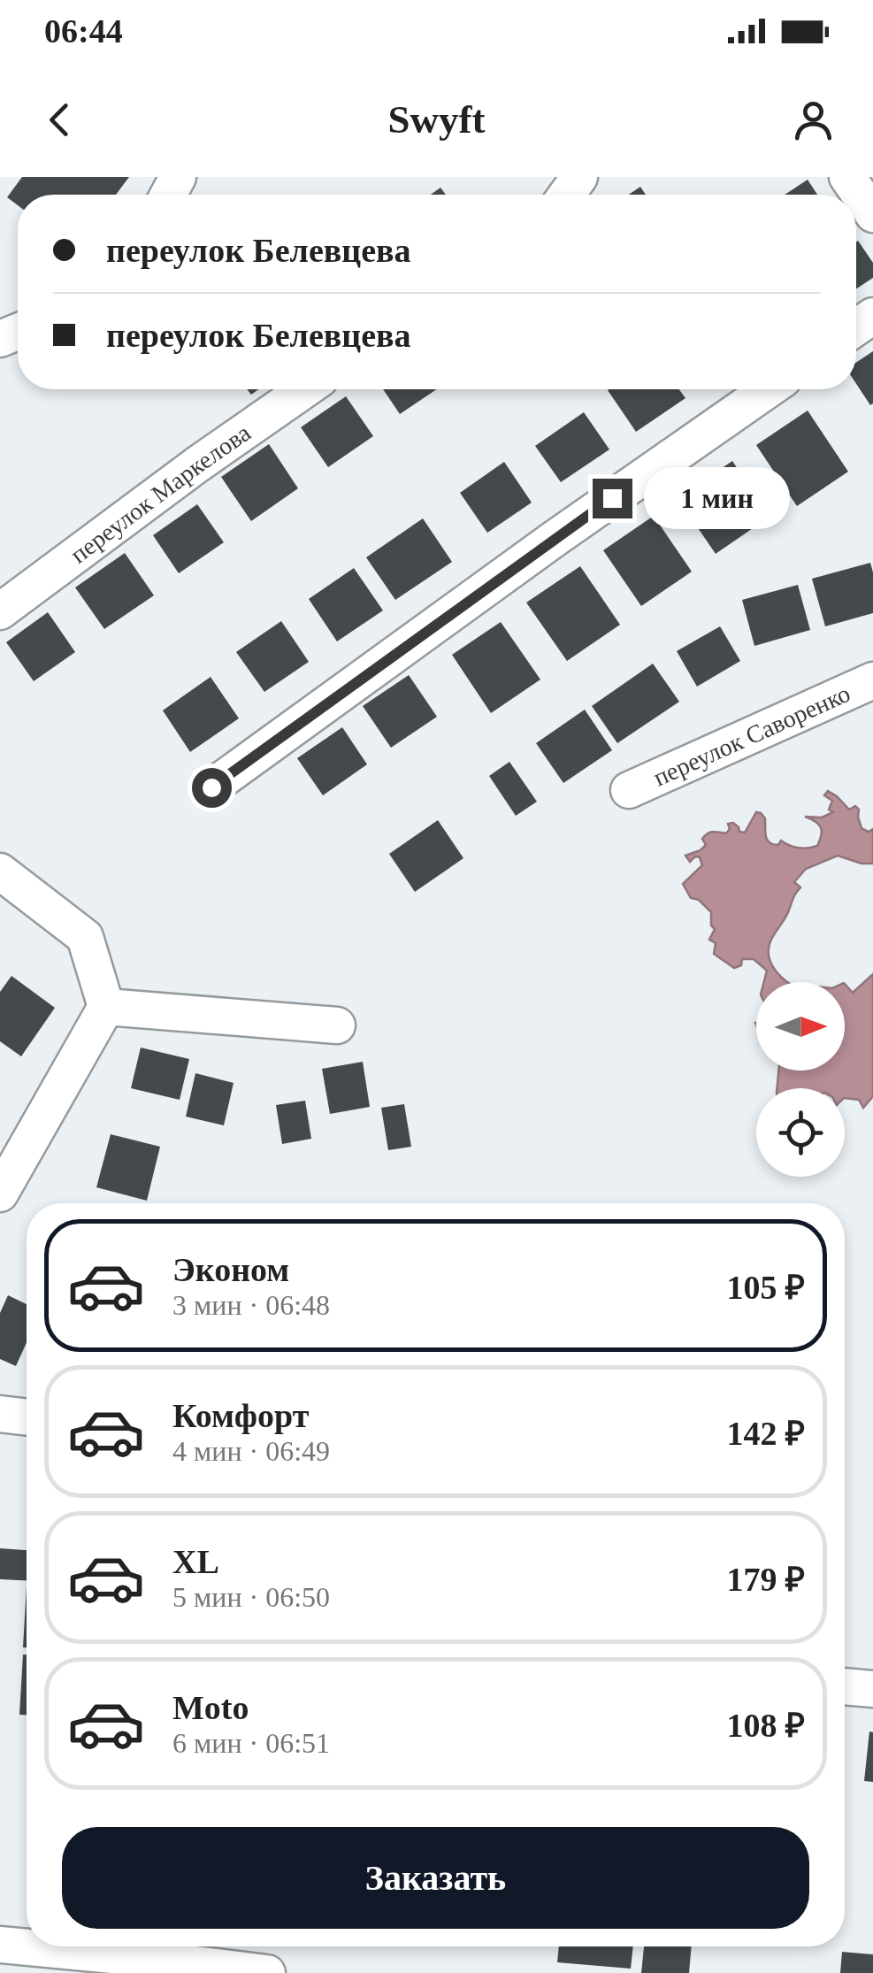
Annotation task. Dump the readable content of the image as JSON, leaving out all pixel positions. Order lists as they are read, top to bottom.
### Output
{
  "streets": {
    "street": ["переулок Маркелова", "переулок Саворенко"]
  },
  "north": "right",
  "page": {
    "status": "06:44",
    "header": "Swyft",
    "banner": ["переулок Белевцева", "переулок Белевцева"],
    "bubble": "1 мин",
    "list": [
      {
        "name": "Эконом",
        "note": "3 мин · 06:48",
        "value": "105 ₽"
      },
      {
        "name": "Комфорт",
        "note": "4 мин · 06:49",
        "value": "142 ₽"
      },
      {
        "name": "XL",
        "note": "5 мин · 06:50",
        "value": "179 ₽"
      },
      {
        "name": "Moto",
        "note": "6 мин · 06:51",
        "value": "108 ₽"
      }
    ],
    "buttons": "Заказать"
  }
}
